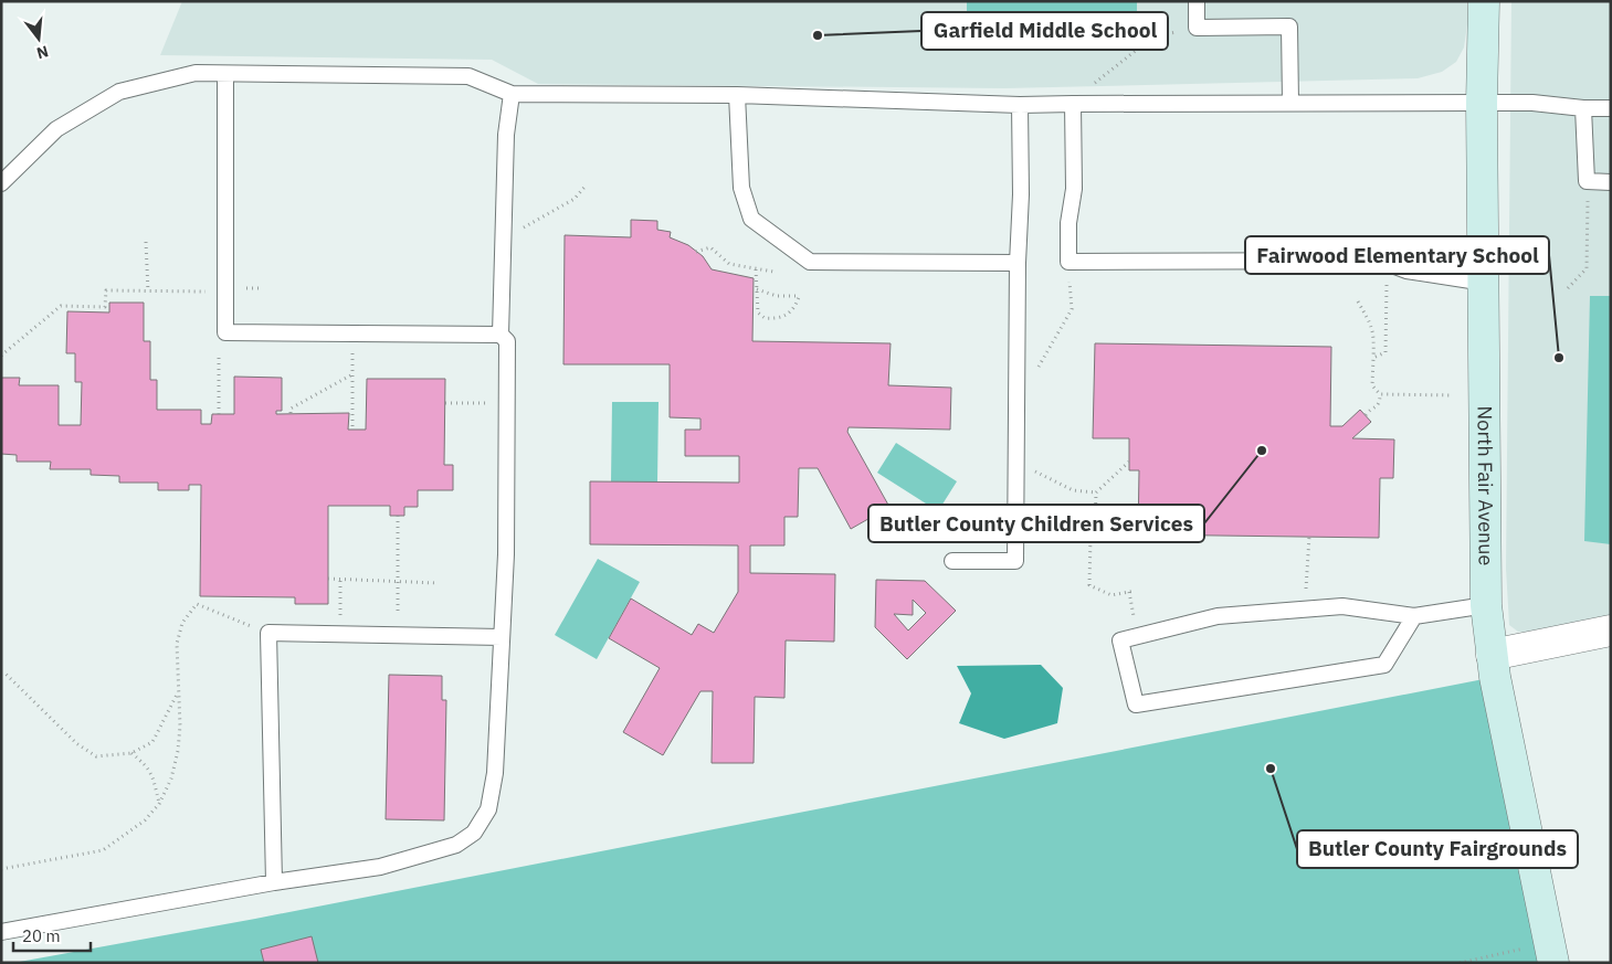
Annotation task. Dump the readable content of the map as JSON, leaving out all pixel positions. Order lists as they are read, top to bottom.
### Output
{
  "streets": {
    "street": ["North Fair Avenue"]
  },
  "places": [
    "Garfield Middle School",
    "Fairwood Elementary School",
    "Butler County Children Services",
    "Butler County Fairgrounds"
  ],
  "scale_bar": "20 m",
  "north": "bottom"
}
